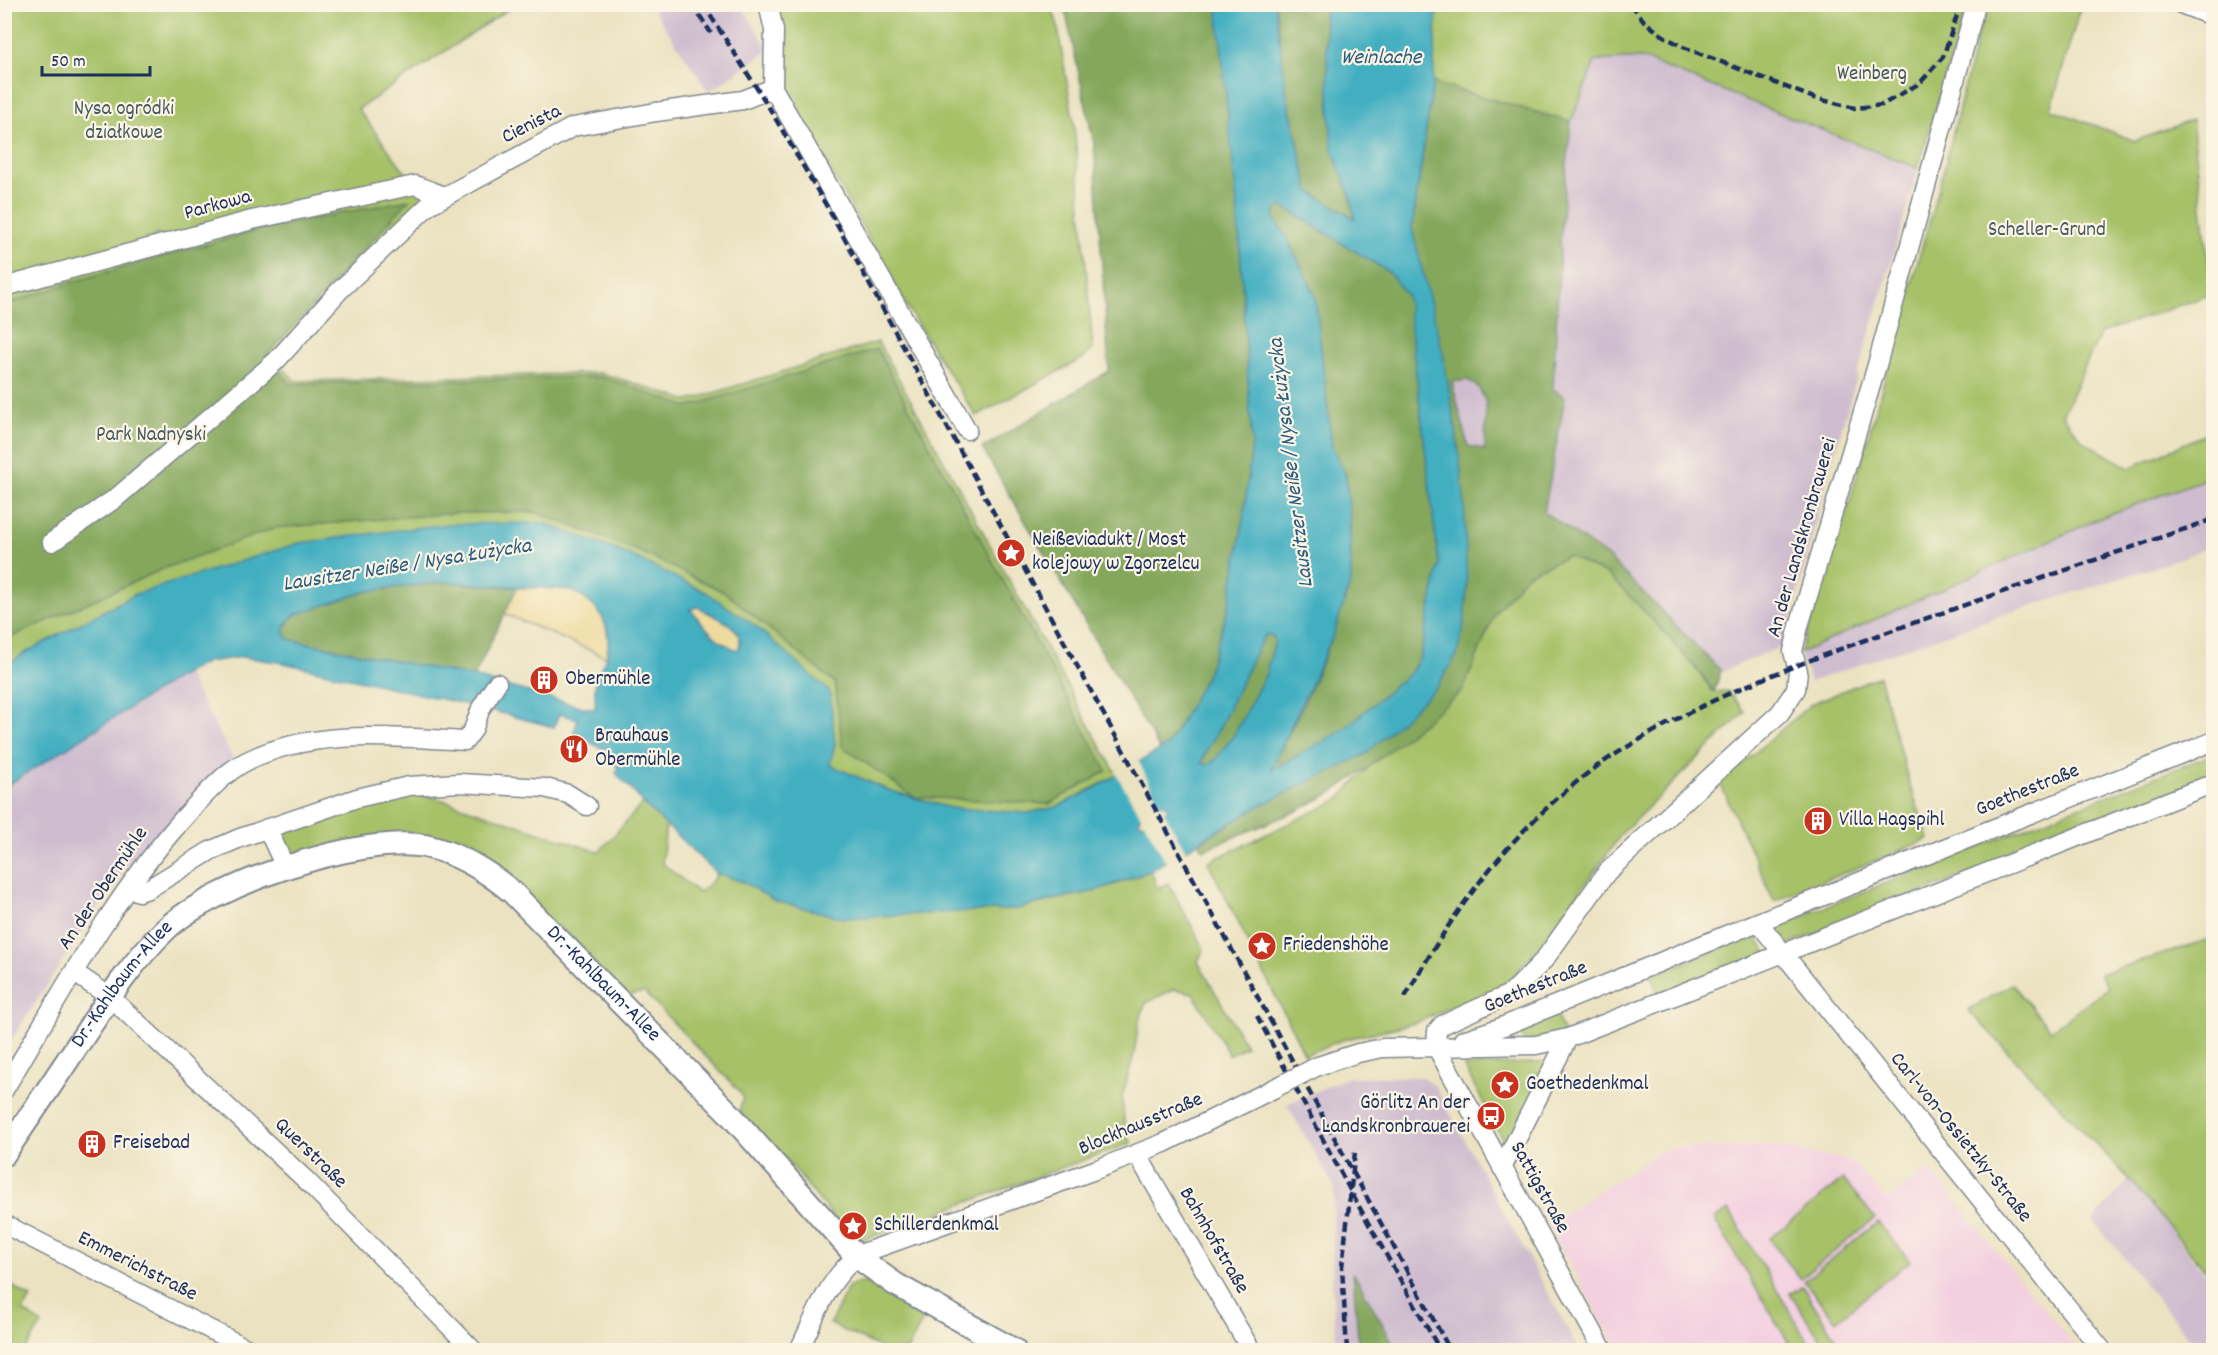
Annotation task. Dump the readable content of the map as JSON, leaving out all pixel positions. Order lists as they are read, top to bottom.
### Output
{
  "streets": {
    "main road": ["Dr.-Kahlbaum-Allee"],
    "street": [
      "Cienista",
      "Parkowa",
      "An der Landskronbrauerei",
      "Goethestraße",
      "An der Obermühle",
      "Blockhausstraße",
      "Carl-von-Ossietzky-Straße",
      "Querstraße",
      "Sattigstraße",
      "Bahnhofstraße",
      "Emmerichstraße"
    ]
  },
  "crossings": [
    ["Cienista", "Parkowa"],
    ["An der Landskronbrauerei", "Goethestraße"],
    ["An der Landskronbrauerei", "Blockhausstraße"],
    ["An der Landskronbrauerei", "Sattigstraße"],
    ["Goethestraße", "Blockhausstraße"],
    ["Goethestraße", "Carl-von-Ossietzky-Straße"],
    ["Goethestraße", "Sattigstraße"],
    ["An der Obermühle", "Dr.-Kahlbaum-Allee"],
    ["An der Obermühle", "Querstraße"],
    ["Dr.-Kahlbaum-Allee", "Blockhausstraße"],
    ["Dr.-Kahlbaum-Allee", "Querstraße"],
    ["Blockhausstraße", "Sattigstraße"],
    ["Blockhausstraße", "Bahnhofstraße"]
  ],
  "water": ["Weinlache", "Lausitzer Neiße / Nysa Łużycka"],
  "parks": [
    "Weinberg",
    "Nysa ogródki działkowe",
    "Scheller-Grund",
    "Park Nadnyski"
  ],
  "places": {
    "place": [
      "Neißeviadukt / Most kolejowy w Zgorzelcu",
      "Friedenshöhe",
      "Goethedenkmal",
      "Schillerdenkmal"
    ],
    "building": ["Obermühle", "Villa Hagspihl", "Freisebad"],
    "restaurant": ["Brauhaus Obermühle"],
    "bus stop": ["Görlitz An der Landskronbrauerei"]
  },
  "scale_bar": "50 m"
}
